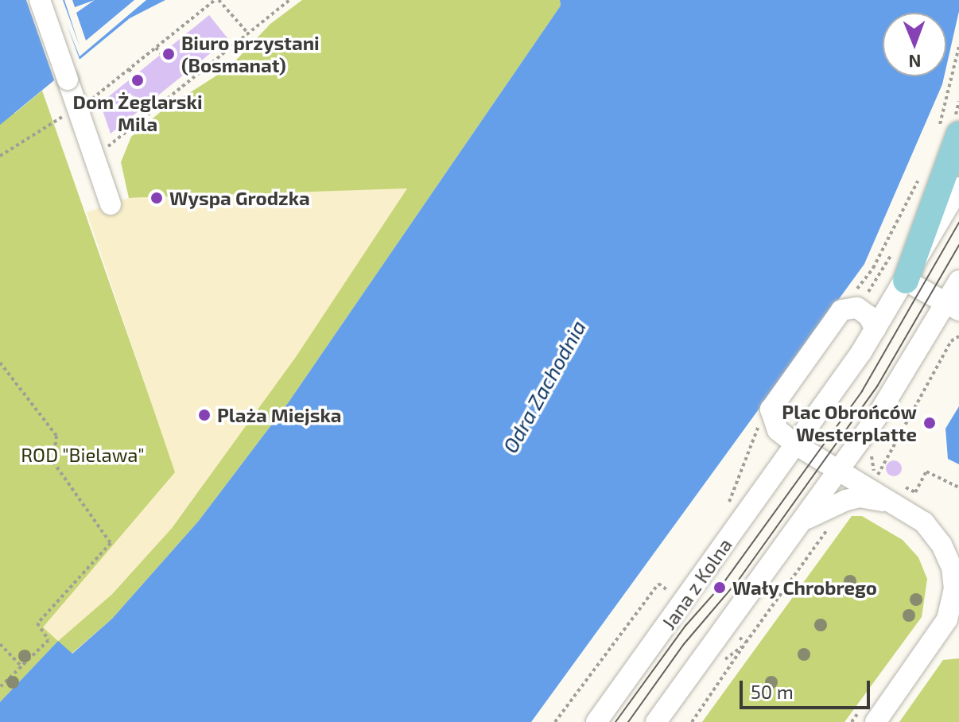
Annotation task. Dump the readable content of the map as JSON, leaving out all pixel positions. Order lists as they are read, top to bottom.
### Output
{
  "streets": {
    "street": ["Jana z Kolna"]
  },
  "water": ["Odra Zachodnia"],
  "parks": ["ROD \"Bielawa\""],
  "places": [
    "Biuro przystani (Bosmanat)",
    "Dom Żeglarski Mila",
    "Wyspa Grodzka",
    "Plaża Miejska",
    "Plac Obrońców Westerplatte",
    "Wały Chrobrego"
  ],
  "scale_bar": "50 m",
  "north": "bottom"
}
